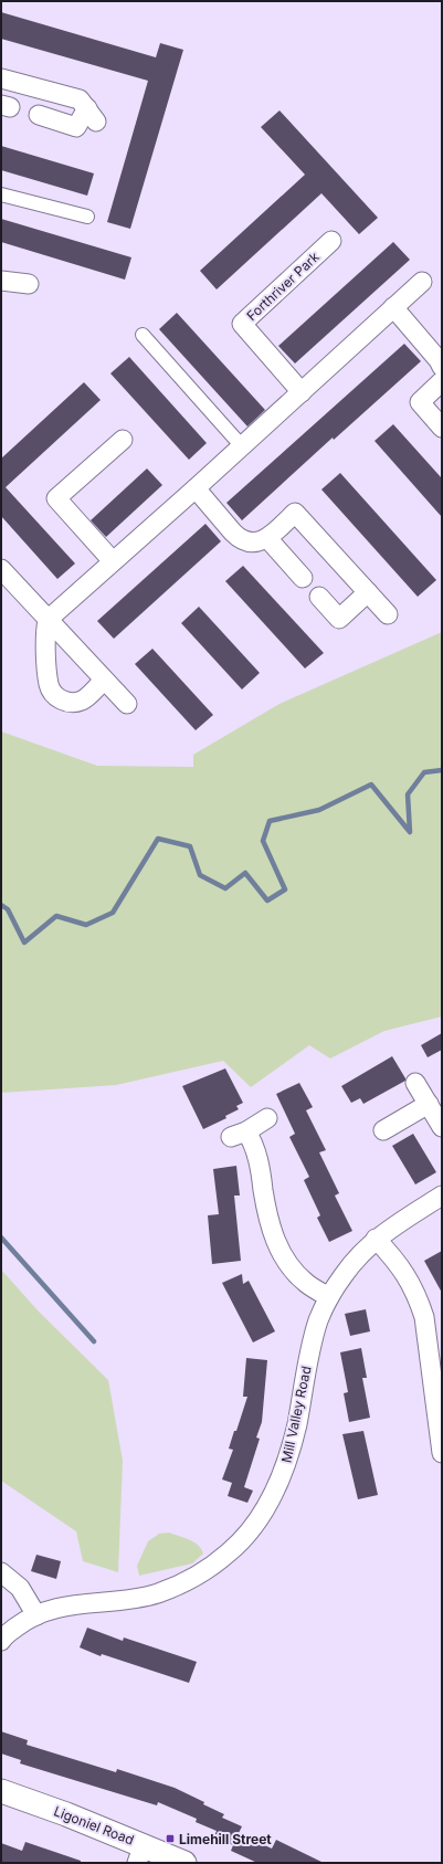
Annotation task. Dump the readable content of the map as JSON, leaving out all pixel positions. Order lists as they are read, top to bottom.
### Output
{
  "streets": {
    "street": ["Forthriver Park", "Mill Valley Road", "Ligoniel Road"]
  },
  "places": {
    "transit": ["Limehill Street"]
  }
}
